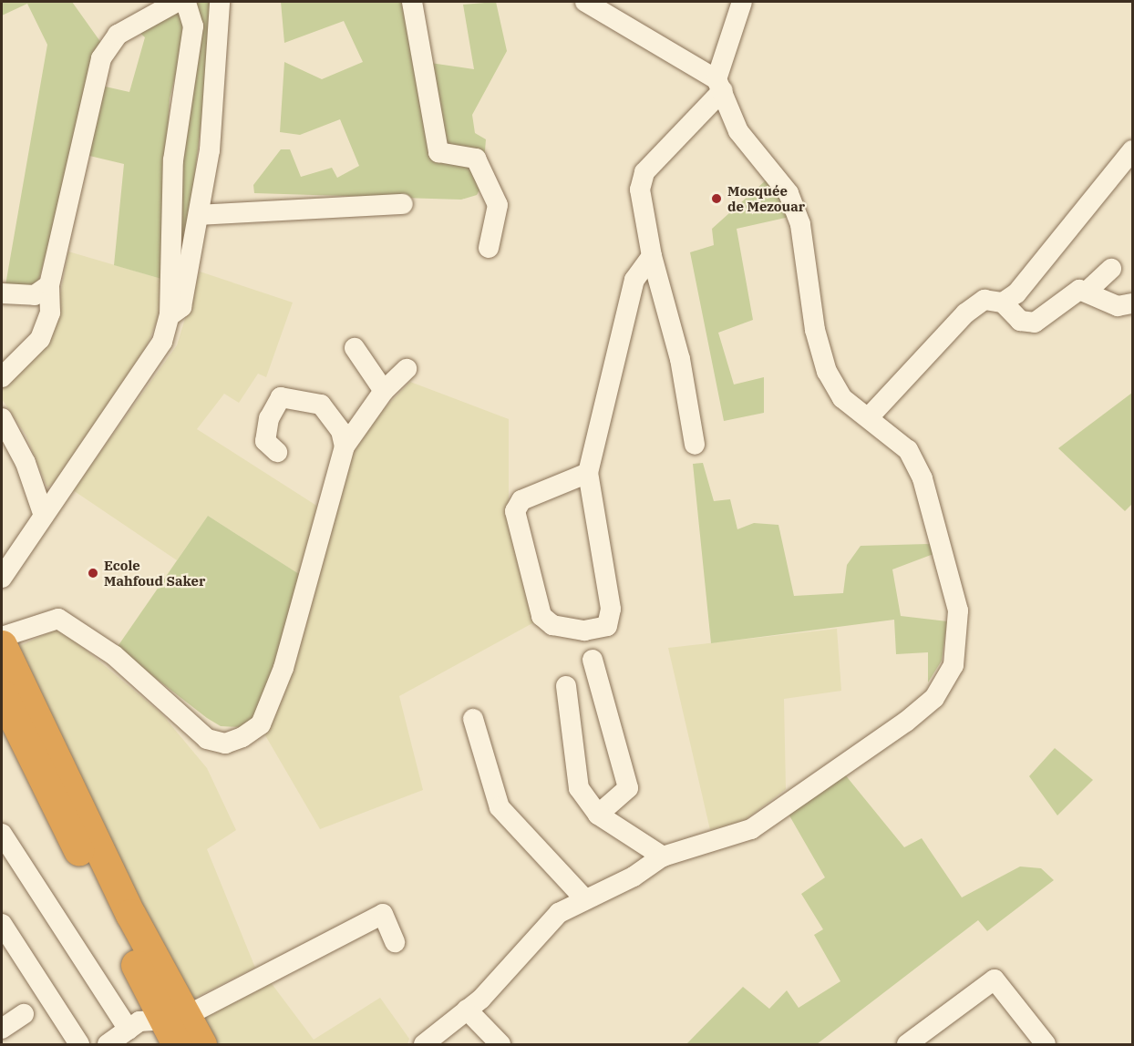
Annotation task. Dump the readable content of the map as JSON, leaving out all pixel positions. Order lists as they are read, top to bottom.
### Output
{
  "places": ["Mosquée de Mezouar", "Ecole Mahfoud Saker"]
}
